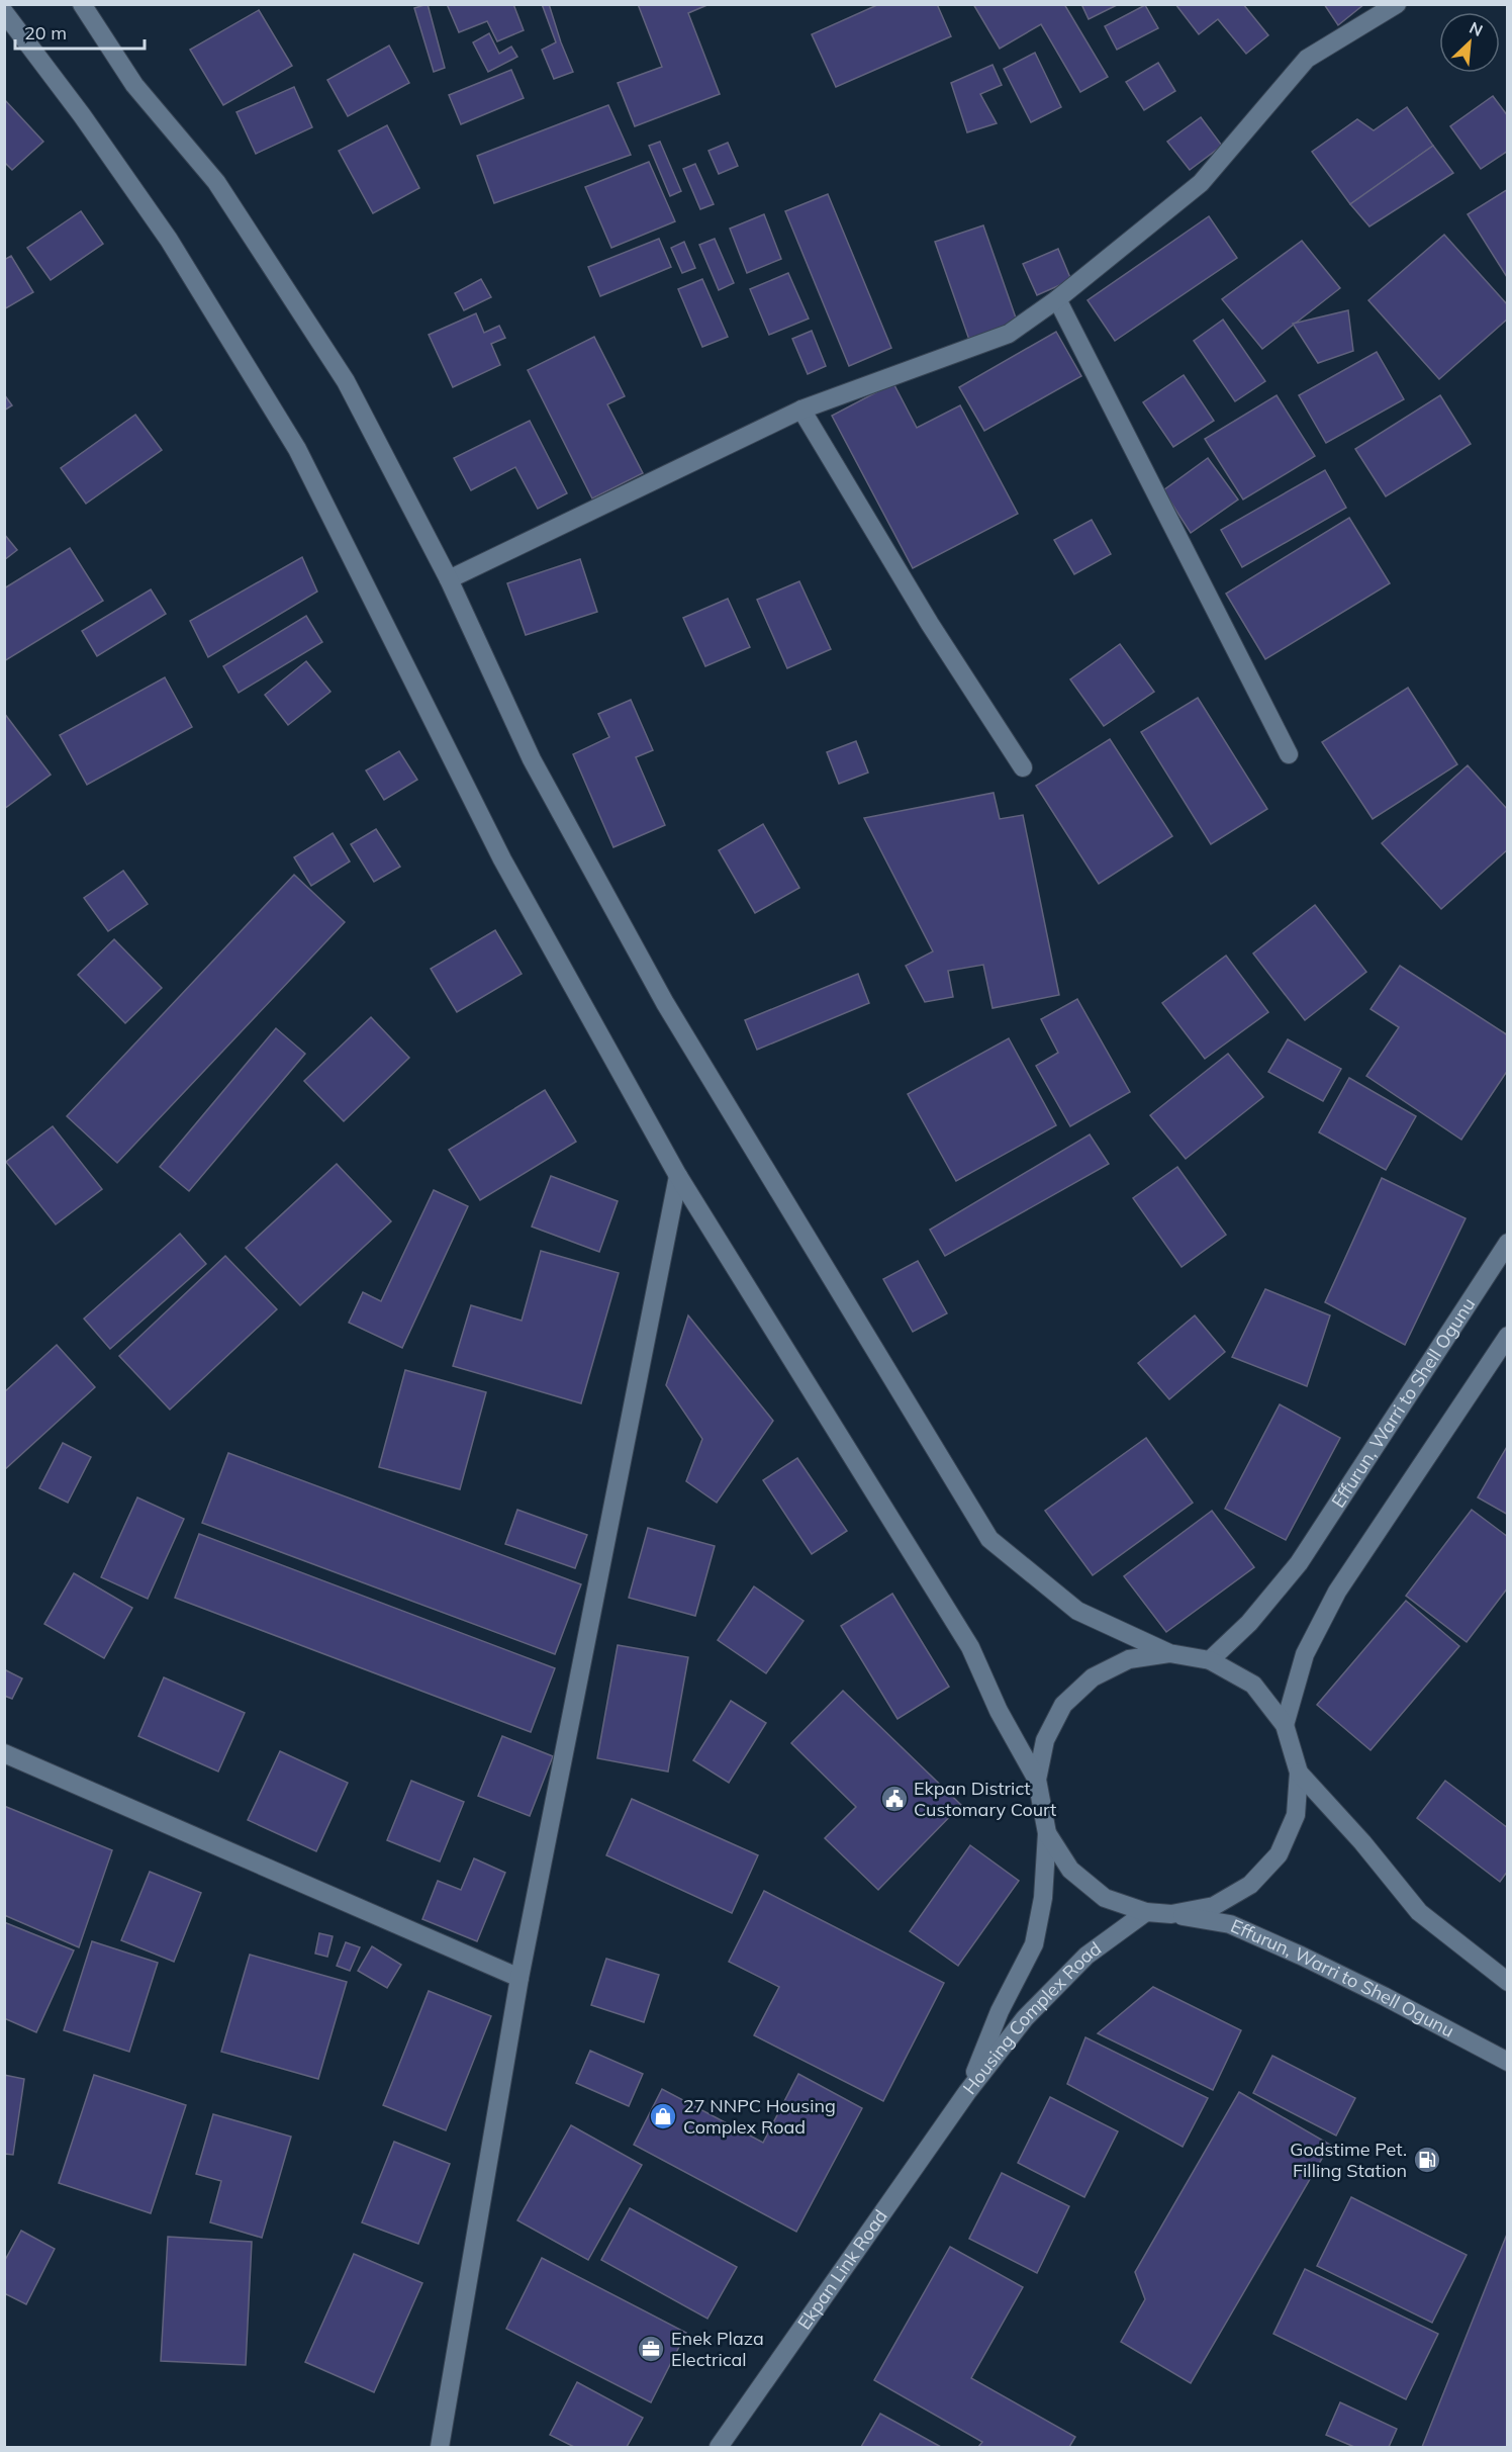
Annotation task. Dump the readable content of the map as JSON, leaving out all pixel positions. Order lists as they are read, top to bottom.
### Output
{
  "streets": {
    "street": ["Effurun, Warri to Shell Ogunu", "Housing Complex Road", "Ekpan Link Road"]
  },
  "crossings": [
    ["Housing Complex Road", "Ekpan Link Road"]
  ],
  "places": {
    "public building": ["Ekpan District Customary Court"],
    "shop": ["27 NNPC Housing Complex Road"],
    "fuel station": ["Godstime Pet. Filling Station"],
    "office": ["Enek Plaza Electrical"]
  },
  "scale_bar": "20 m",
  "north": "top right"
}
